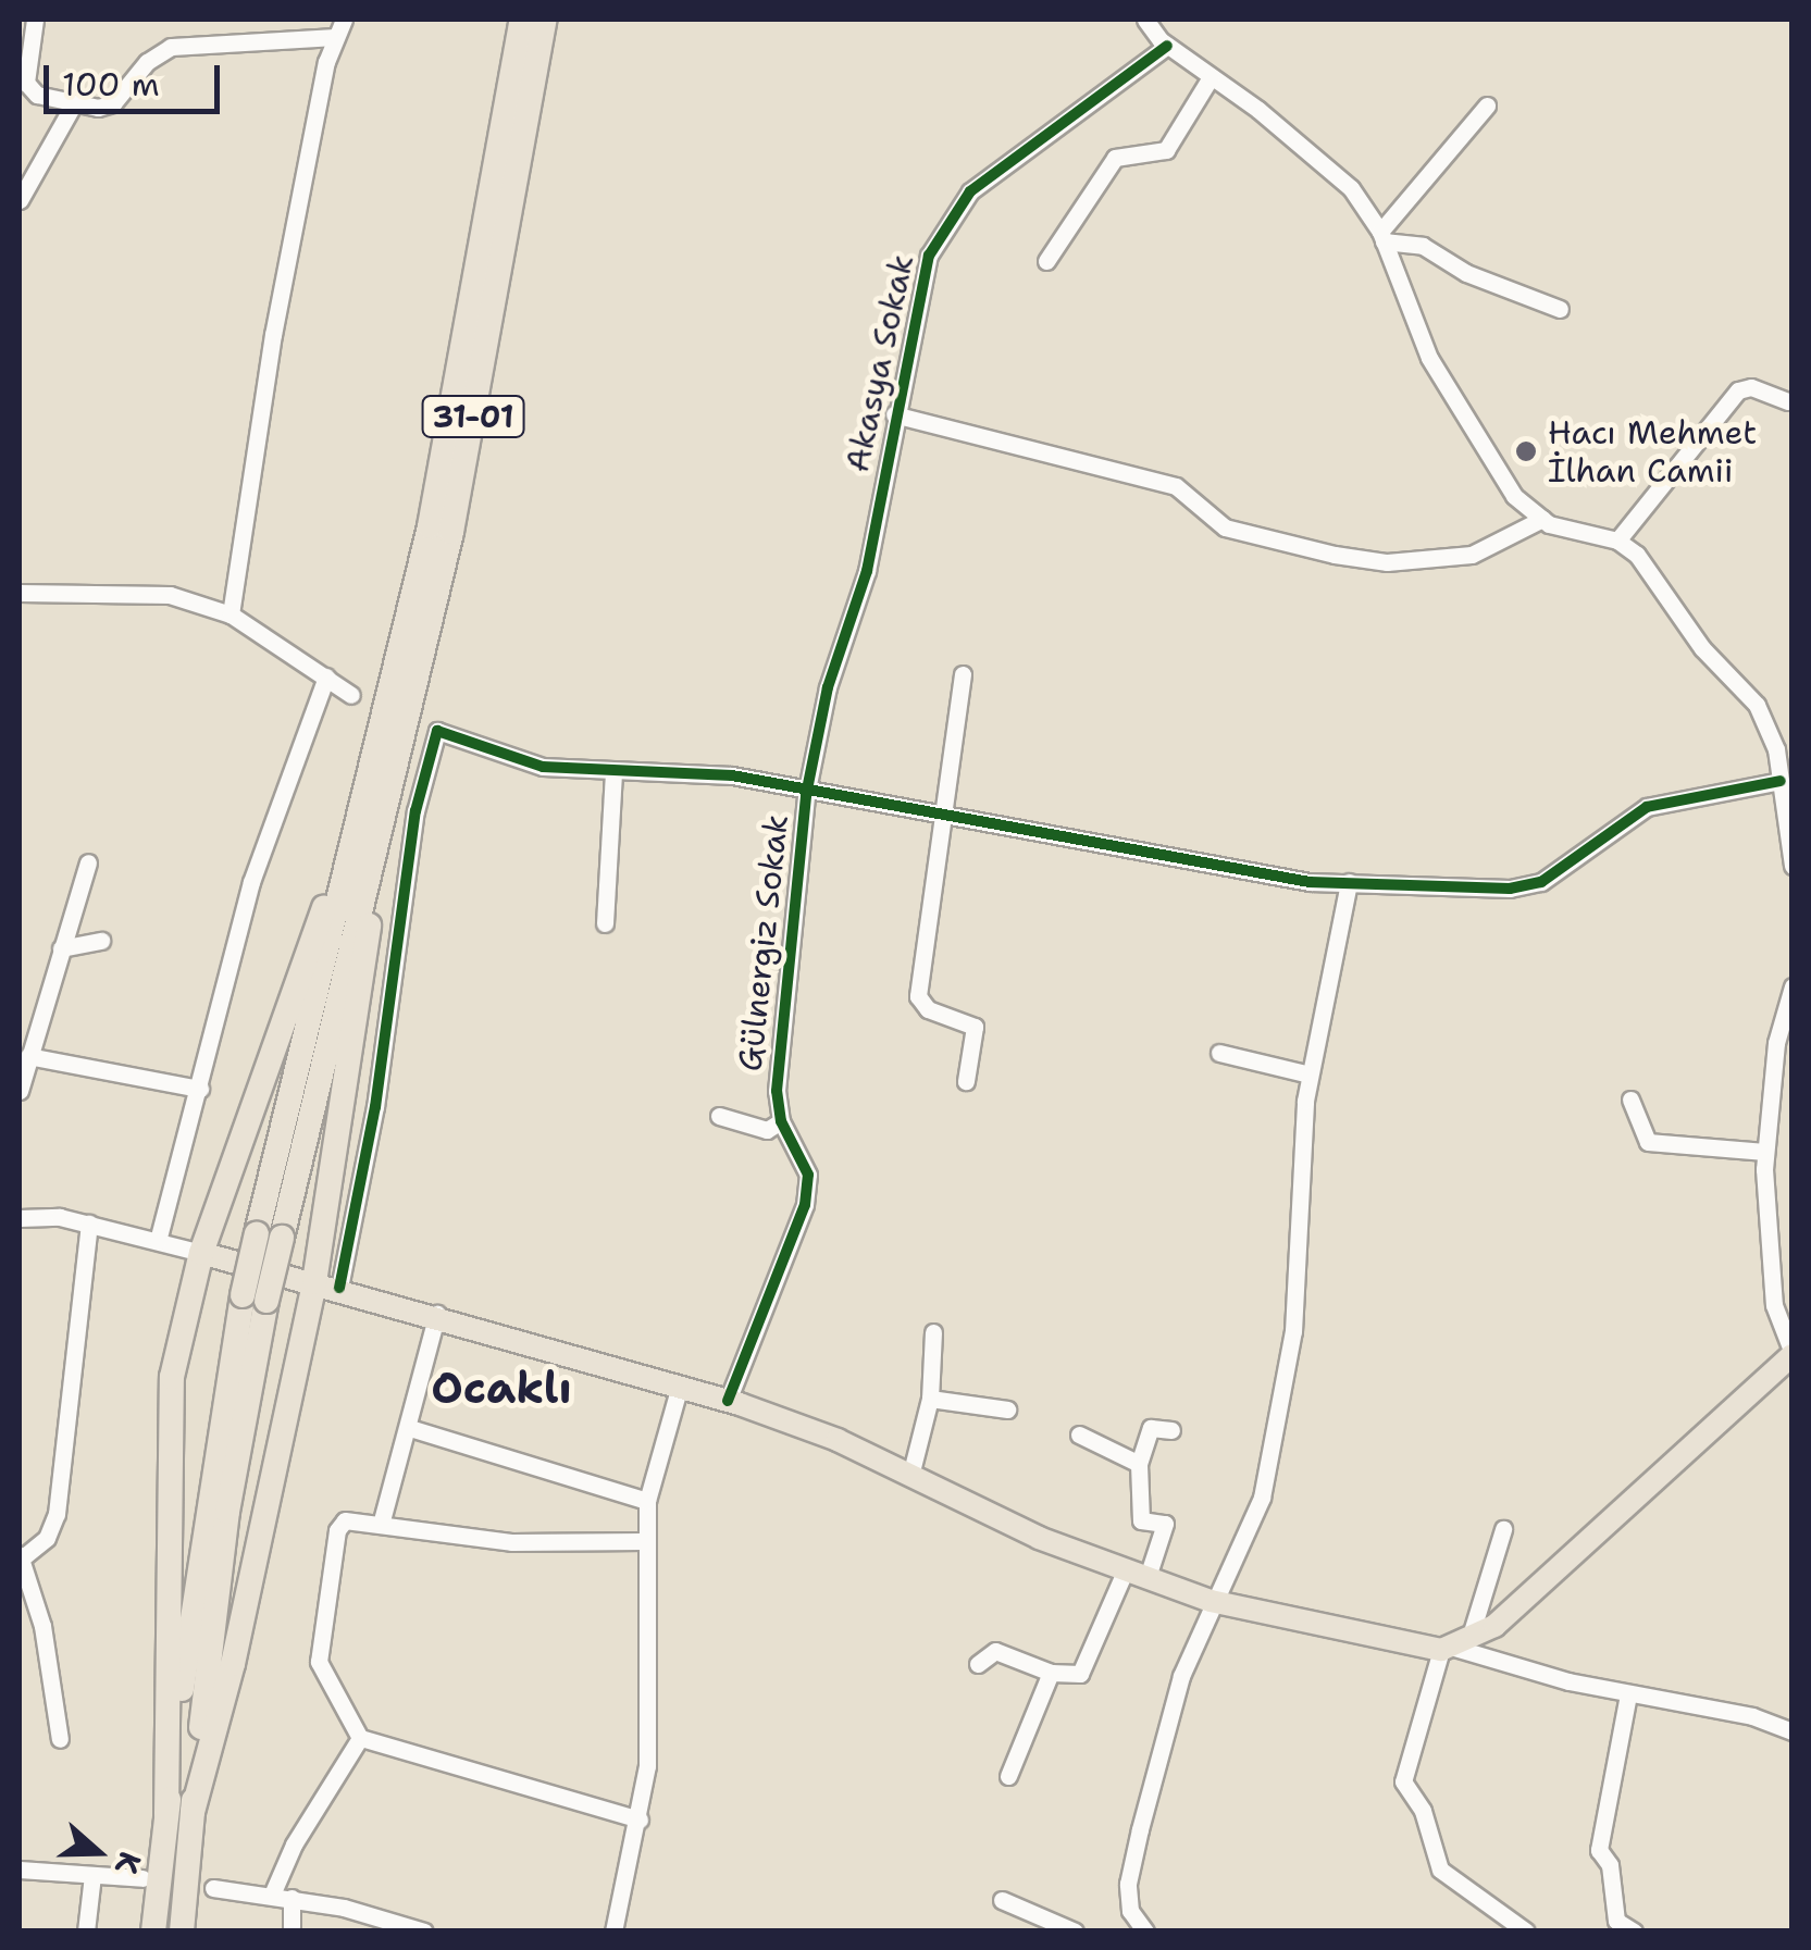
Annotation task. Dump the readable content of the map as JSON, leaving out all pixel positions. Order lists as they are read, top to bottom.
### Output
{
  "streets": {
    "highway": ["31-01"],
    "street": ["Akasya Sokak", "Gülnergiz Sokak"]
  },
  "crossings": [
    ["Akasya Sokak", "Gülnergiz Sokak"]
  ],
  "districts": ["Ocaklı"],
  "places": ["Hacı Mehmet İlhan Camii"],
  "scale_bar": "100 m",
  "north": "right"
}
